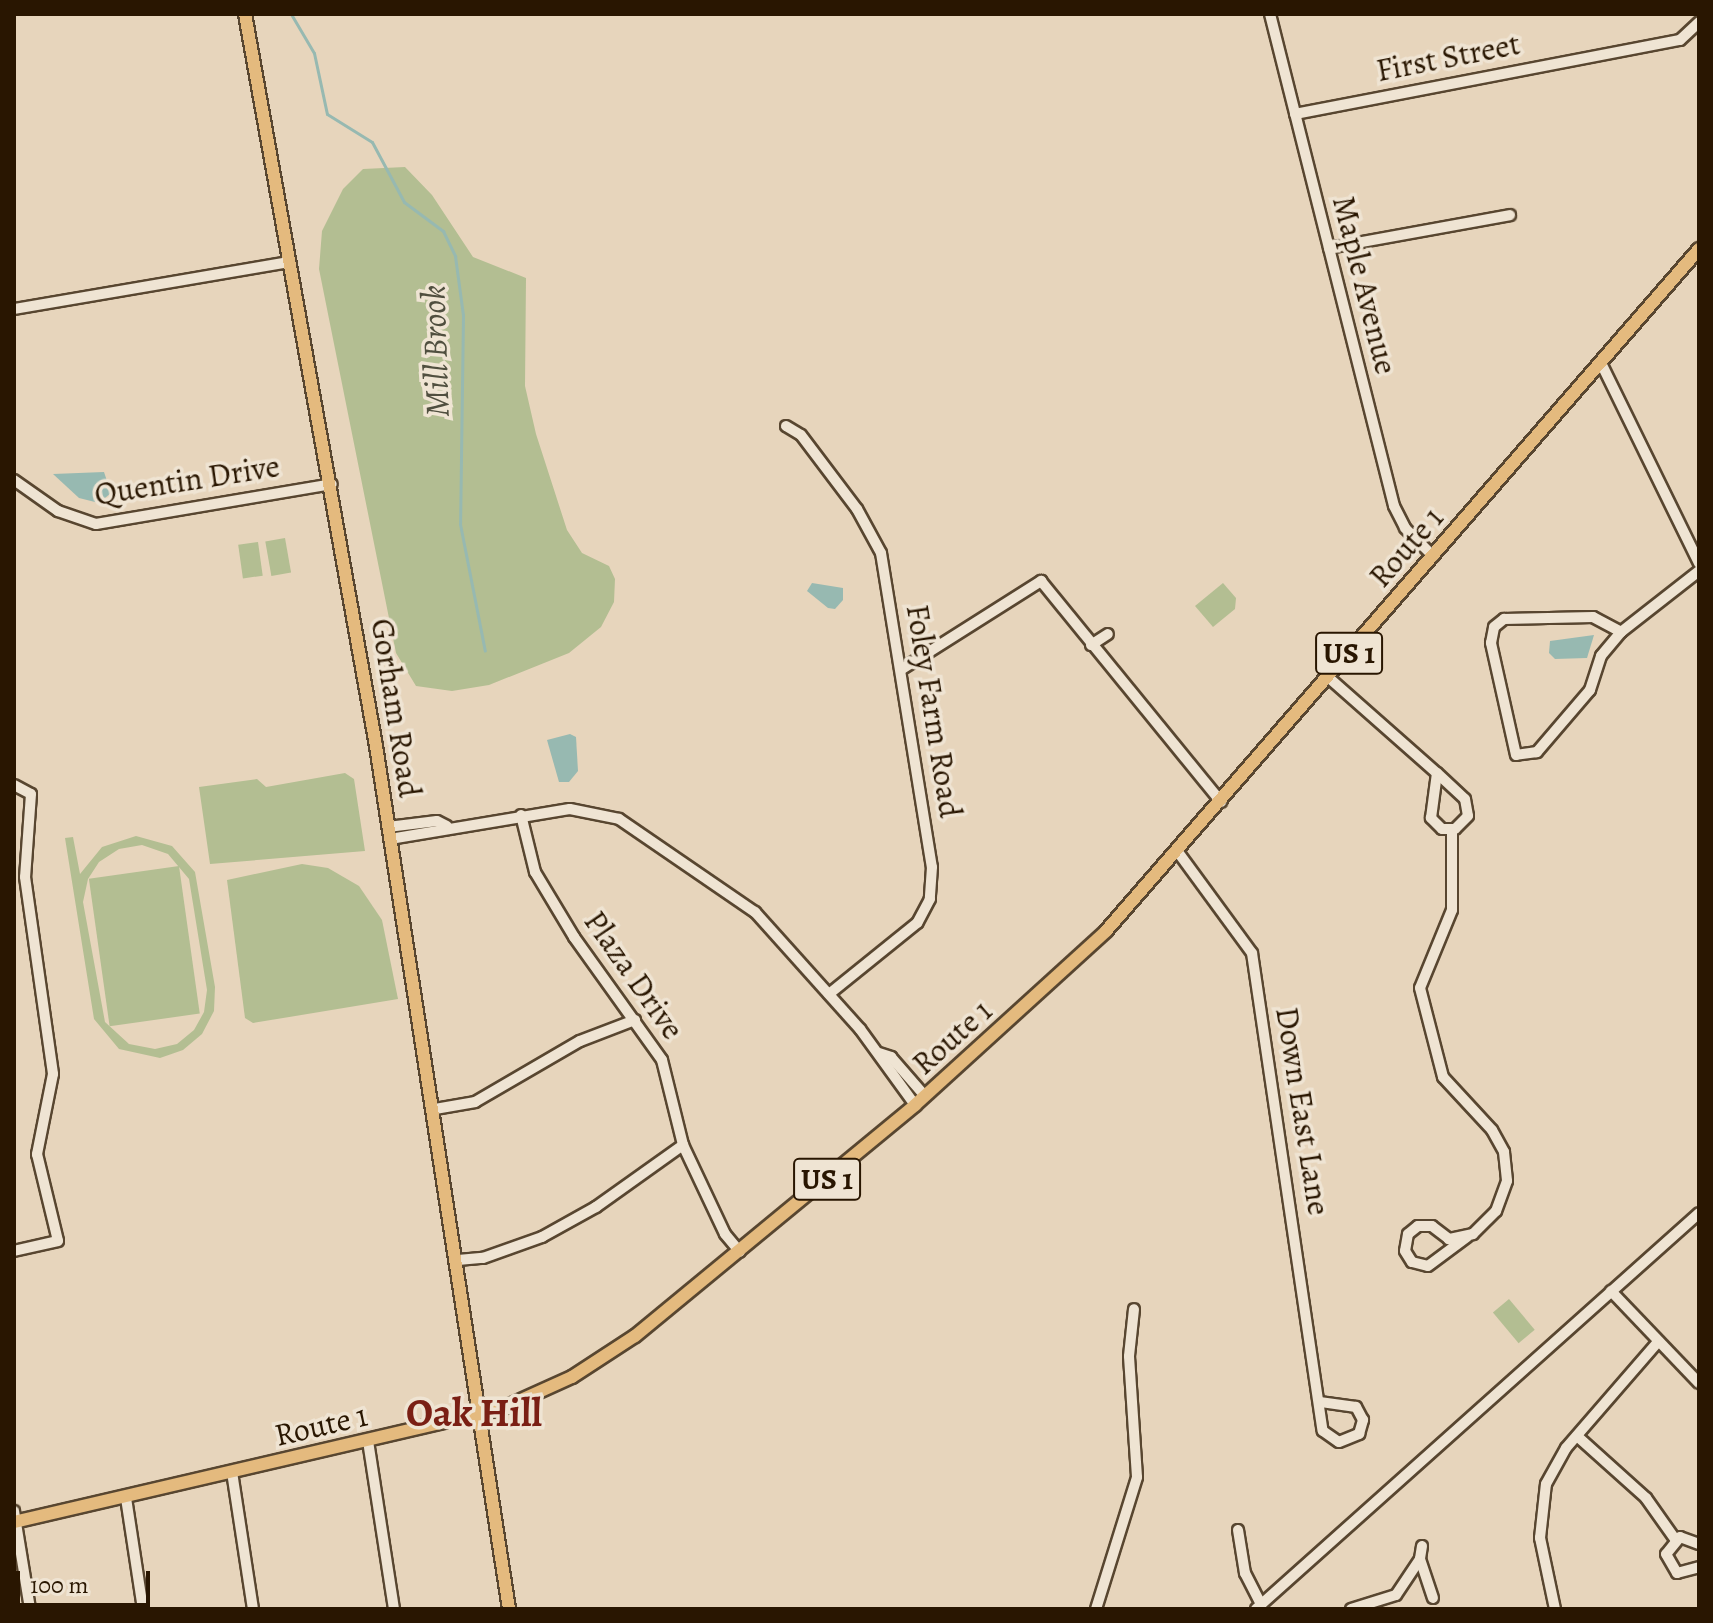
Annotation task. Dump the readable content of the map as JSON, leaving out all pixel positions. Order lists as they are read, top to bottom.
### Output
{
  "streets": {
    "main road": ["Route 1", "US 1", "Gorham Road"],
    "street": [
      "First Street",
      "Maple Avenue",
      "Quentin Drive",
      "Foley Farm Road",
      "Plaza Drive",
      "Down East Lane"
    ]
  },
  "crossings": [
    ["First Street", "Maple Avenue"],
    ["Maple Avenue", "Route 1"],
    ["Quentin Drive", "Gorham Road"],
    ["Route 1", "Gorham Road"],
    ["Route 1", "Plaza Drive"],
    ["Route 1", "Down East Lane"]
  ],
  "districts": ["Oak Hill"],
  "water": ["Mill Brook"],
  "scale_bar": "100 m"
}
